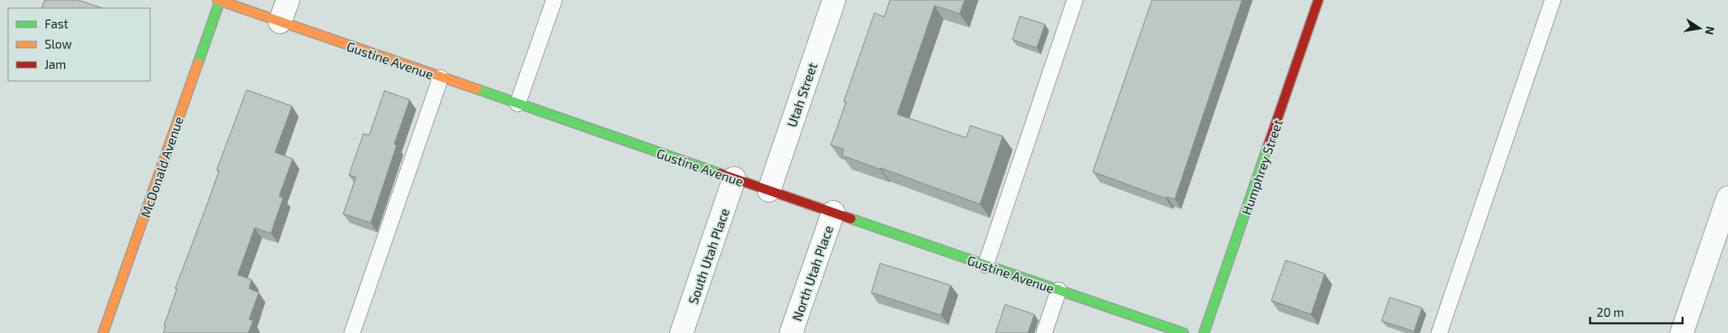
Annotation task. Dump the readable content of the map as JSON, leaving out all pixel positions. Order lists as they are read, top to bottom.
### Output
{
  "streets": {
    "street": [
      "Gustine Avenue",
      "Utah Street",
      "McDonald Avenue",
      "Humphrey Street",
      "South Utah Place",
      "North Utah Place"
    ]
  },
  "crossings": [
    ["Gustine Avenue", "Utah Street"],
    ["Gustine Avenue", "McDonald Avenue"],
    ["Gustine Avenue", "South Utah Place"],
    ["Gustine Avenue", "North Utah Place"]
  ],
  "legend": ["Fast", "Slow", "Jam"],
  "scale_bar": "20 m",
  "north": "right"
}
